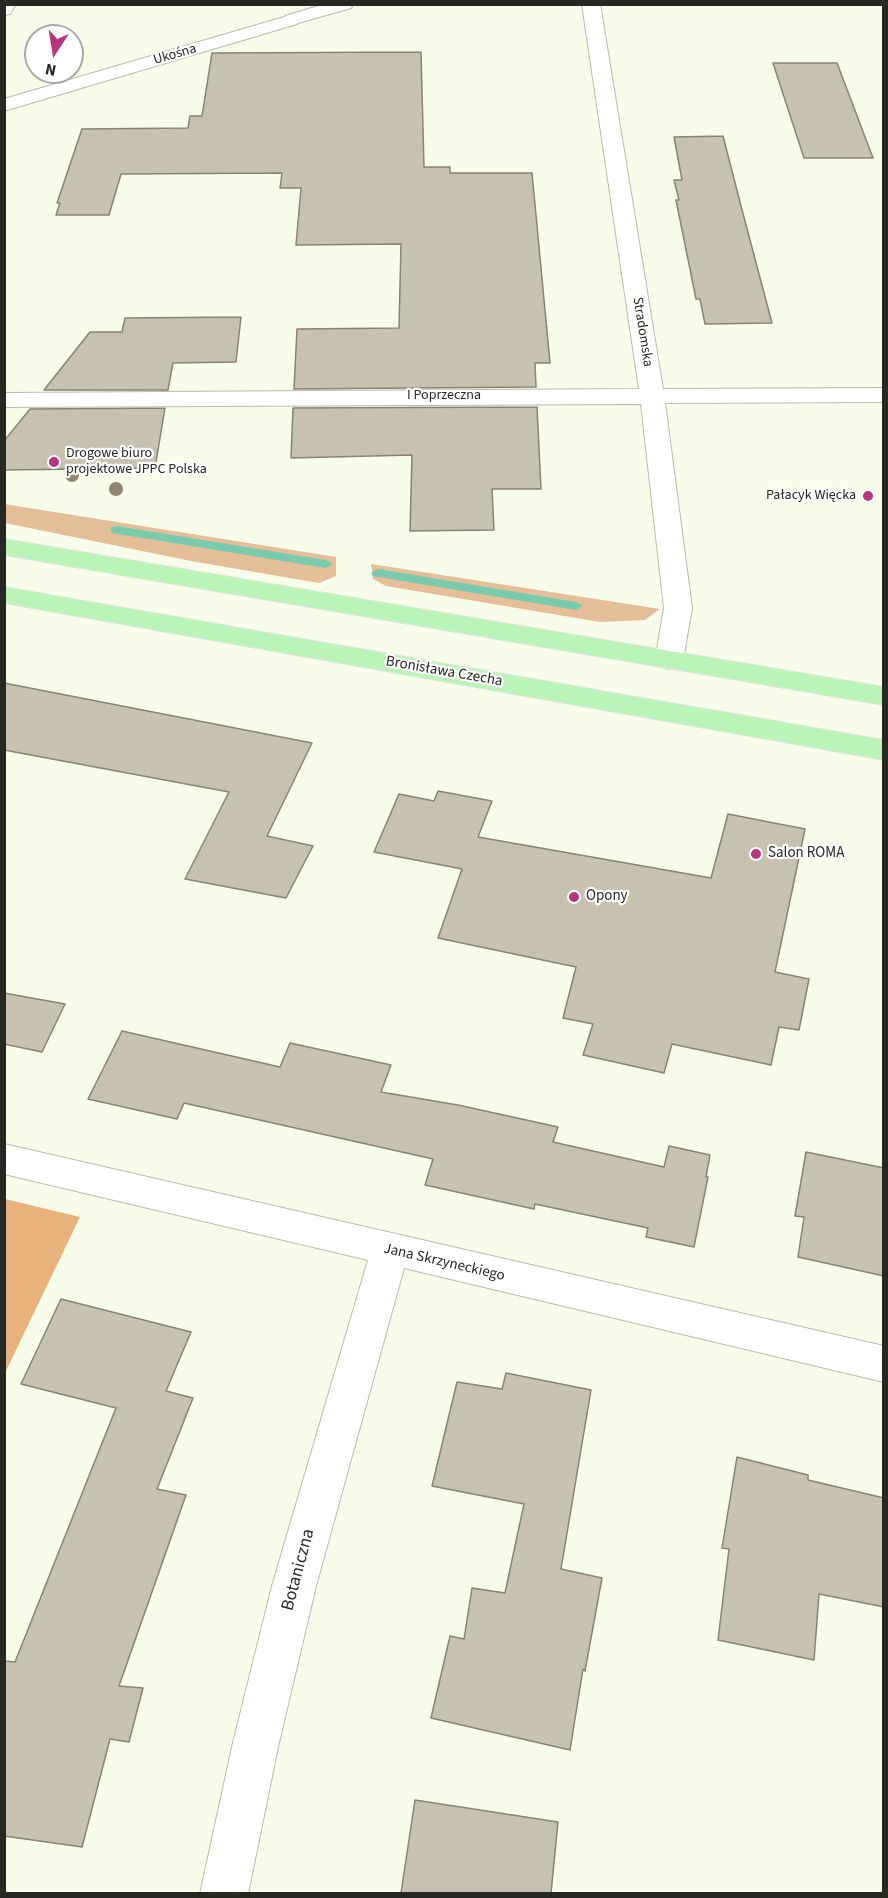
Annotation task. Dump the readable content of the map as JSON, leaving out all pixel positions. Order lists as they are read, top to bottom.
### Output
{
  "streets": {
    "main road": ["Bronisława Czecha"],
    "street": [
      "Ukośna",
      "Stradomska",
      "I Poprzeczna",
      "Jana Skrzyneckiego",
      "Botaniczna"
    ]
  },
  "crossings": [
    ["Stradomska", "I Poprzeczna"],
    ["Jana Skrzyneckiego", "Botaniczna"]
  ],
  "places": [
    "Drogowe biuro projektowe JPPC Polska",
    "Pałacyk Więcka",
    "Salon ROMA",
    "Opony"
  ],
  "north": "bottom"
}
